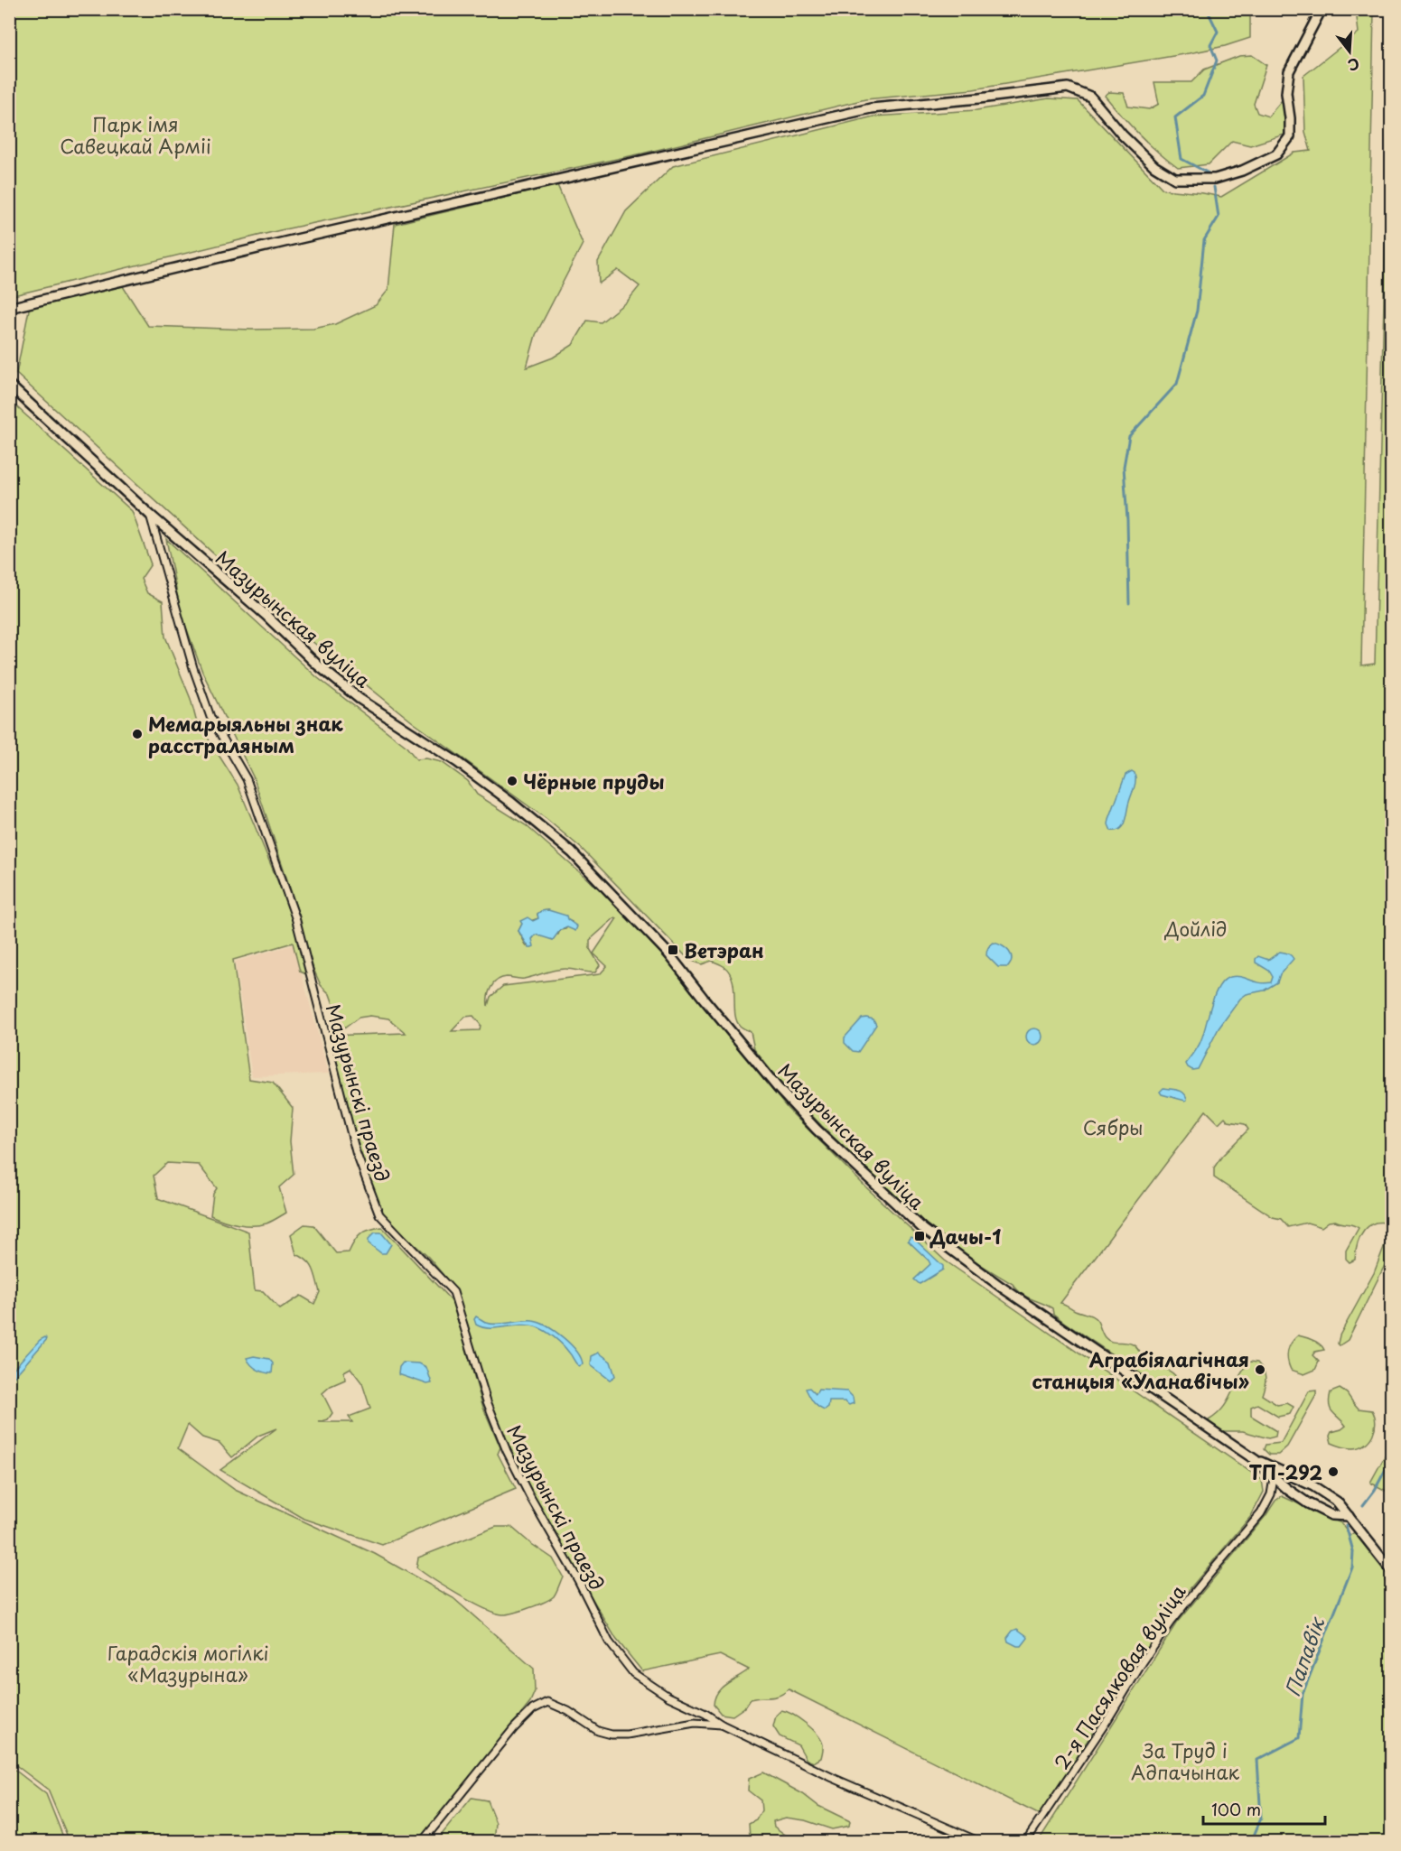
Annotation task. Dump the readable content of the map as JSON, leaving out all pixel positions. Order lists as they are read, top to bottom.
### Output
{
  "streets": {
    "street": ["Мазурынская вуліца", "Мазурынскі праезд", "2-я Пасялковая вуліца"]
  },
  "crossings": [
    ["Мазурынская вуліца", "Мазурынскі праезд"],
    ["Мазурынская вуліца", "2-я Пасялковая вуліца"]
  ],
  "water": ["Папавік"],
  "parks": [
    "Парк імя Савецкай Арміі",
    "Дойлід",
    "Сябры",
    "Гарадскія могілкі «Мазурына»",
    "За Труд і Адпачынак"
  ],
  "places": {
    "other": [
      "Мемарыяльны знак расстраляным",
      "Чёрные пруды",
      "Аграбіялагічная станцыя «Уланавічы»",
      "ТП-292"
    ],
    "transit": ["Ветэран", "Дачы-1"]
  },
  "scale_bar": "100 m",
  "north": "bottom"
}
